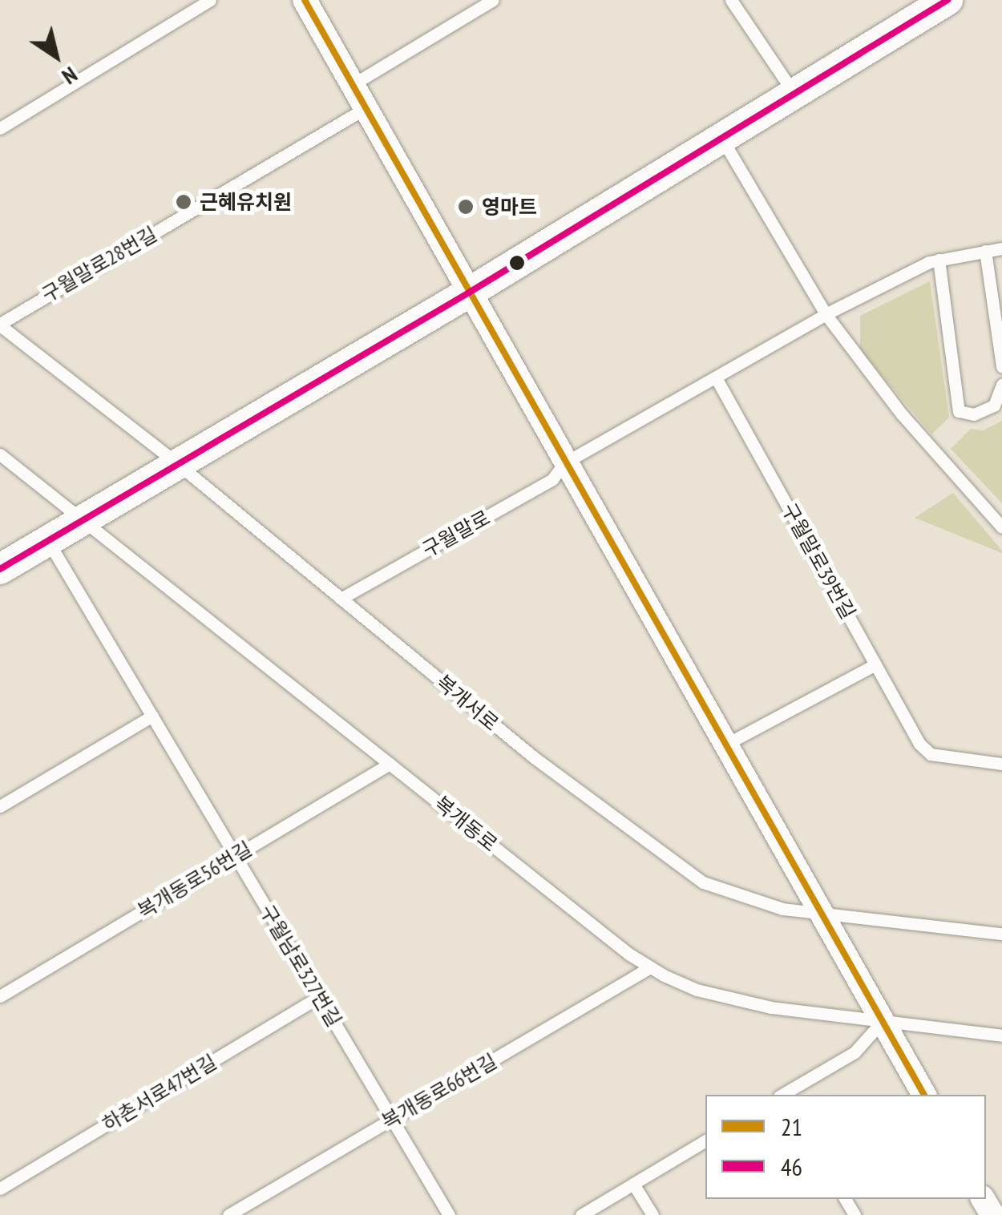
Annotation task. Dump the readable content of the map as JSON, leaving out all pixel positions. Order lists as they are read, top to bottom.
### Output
{
  "streets": {
    "lane": [
      "구월말로28번길",
      "구월말로",
      "구월말로39번길",
      "복개서로",
      "복개동로",
      "복개동로56번길",
      "구월남로327번길",
      "복개동로66번길",
      "하촌서로47번길"
    ]
  },
  "crossings": [
    ["구월말로28번길", "복개서로"],
    ["구월말로", "복개서로"],
    ["복개동로", "복개동로56번길"],
    ["복개동로", "복개동로66번길"],
    ["복개동로56번길", "구월남로327번길"],
    ["구월남로327번길", "복개동로66번길"],
    ["구월남로327번길", "하촌서로47번길"]
  ],
  "places": ["근혜유치원", "영마트"],
  "lines": ["transit line 21", "transit line 46"],
  "legend": ["21", "46"],
  "north": "bottom right"
}
